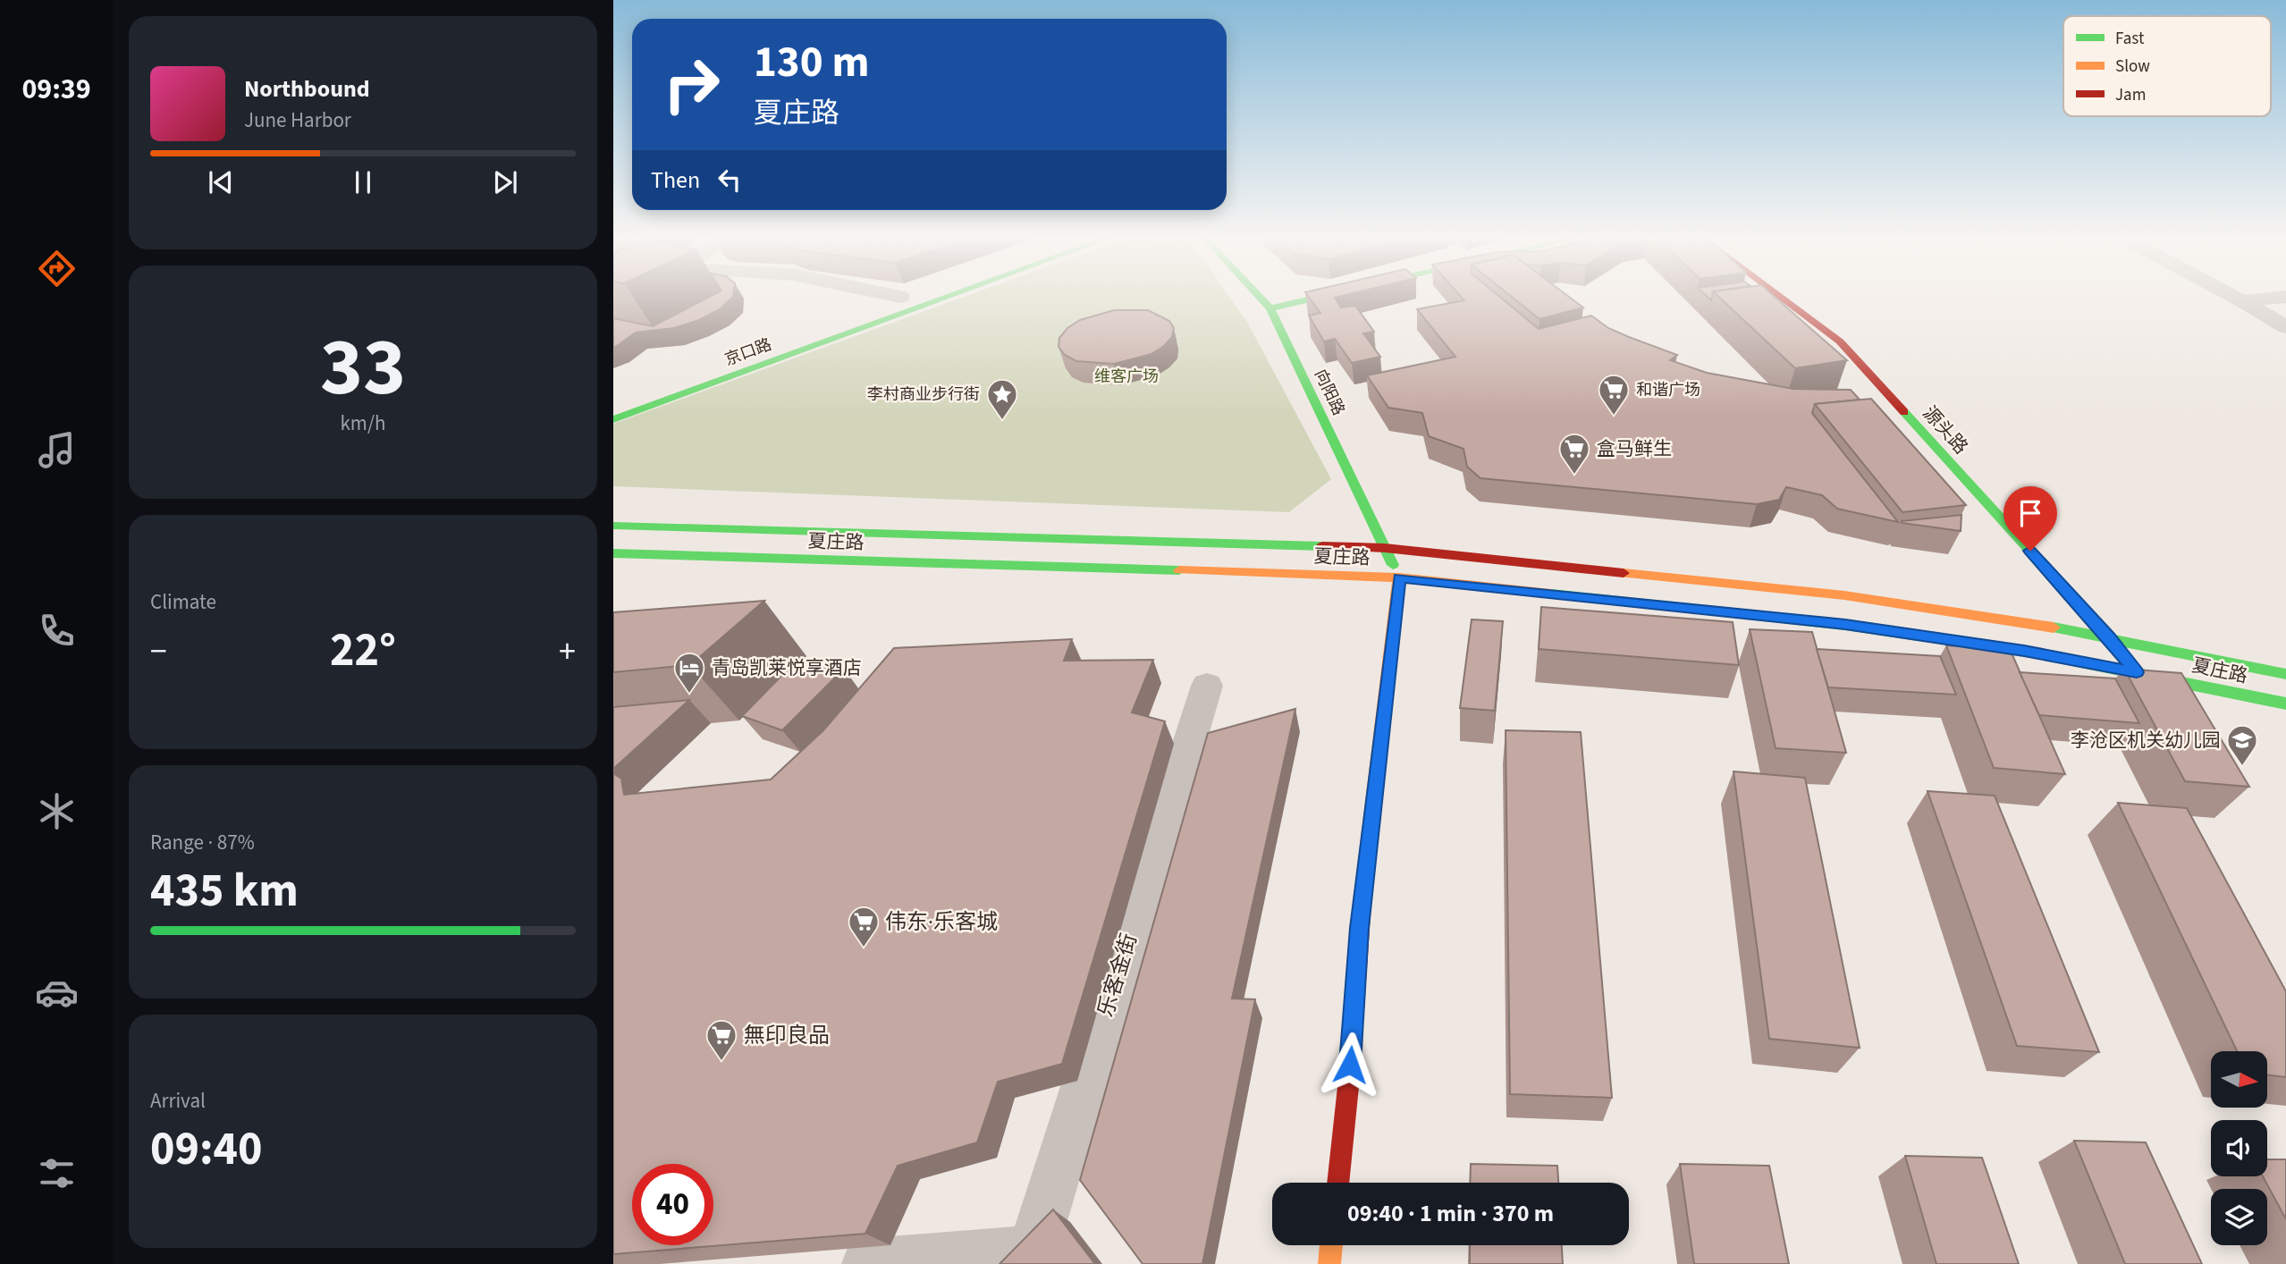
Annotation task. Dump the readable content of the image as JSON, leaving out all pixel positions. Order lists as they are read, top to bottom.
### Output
{
  "streets": {
    "main road": [
      "京口路",
      "向阳路",
      "源头路",
      "夏庄路"
    ],
    "street": ["乐客金街"]
  },
  "crossings": [
    ["向阳路", "夏庄路"],
    ["源头路", "夏庄路"]
  ],
  "parks": ["维客广场"],
  "places": {
    "supermarket": [
      "和谐广场",
      "盒马鲜生",
      "伟东·乐客城",
      "無印良品"
    ],
    "place": ["李村商业步行街"],
    "hotel": ["青岛凯莱悦享酒店"],
    "school or university": ["李沧区机关幼儿园"]
  },
  "legend": ["Fast", "Slow", "Jam"],
  "north": "right",
  "page": {
    "tabs": "09:39",
    "turn": ["130 m", "夏庄路"],
    "song": ["Northbound", "June Harbor"],
    "then": "Then",
    "tile": [
      ["33", "km/h"],
      "Climate",
      ["Range · 87%", "435 km"],
      ["Arrival", "09:40"]
    ],
    "heat": ["−", "22°", "+"],
    "limit": "40",
    "trip": "09:40 · 1 min · 370 m"
  }
}
